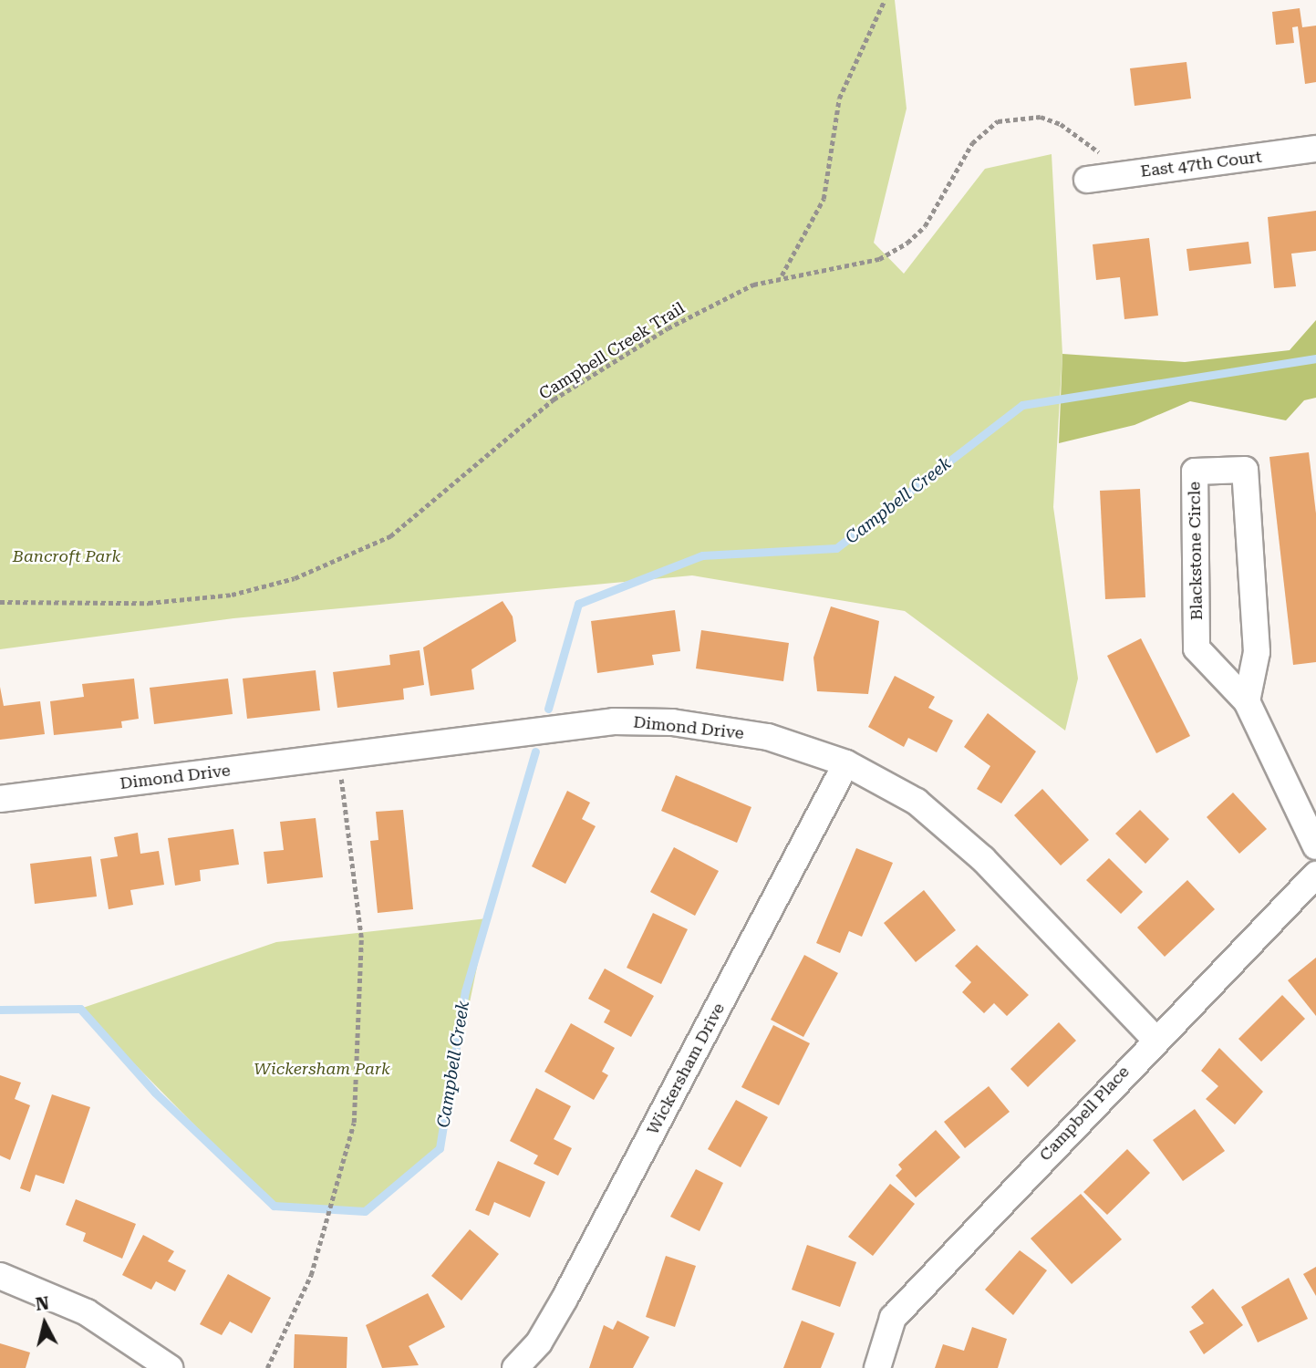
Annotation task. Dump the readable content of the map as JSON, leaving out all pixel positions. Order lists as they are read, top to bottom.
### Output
{
  "streets": {
    "street": [
      "East 47th Court",
      "Blackstone Circle",
      "Dimond Drive",
      "Wickersham Drive",
      "Campbell Place"
    ],
    "path": ["Campbell Creek Trail"]
  },
  "crossings": [
    ["East 47th Court", "Campbell Creek Trail"],
    ["Dimond Drive", "Wickersham Drive"],
    ["Dimond Drive", "Campbell Place"]
  ],
  "water": ["Campbell Creek"],
  "parks": ["Bancroft Park", "Wickersham Park"],
  "north": "top"
}
